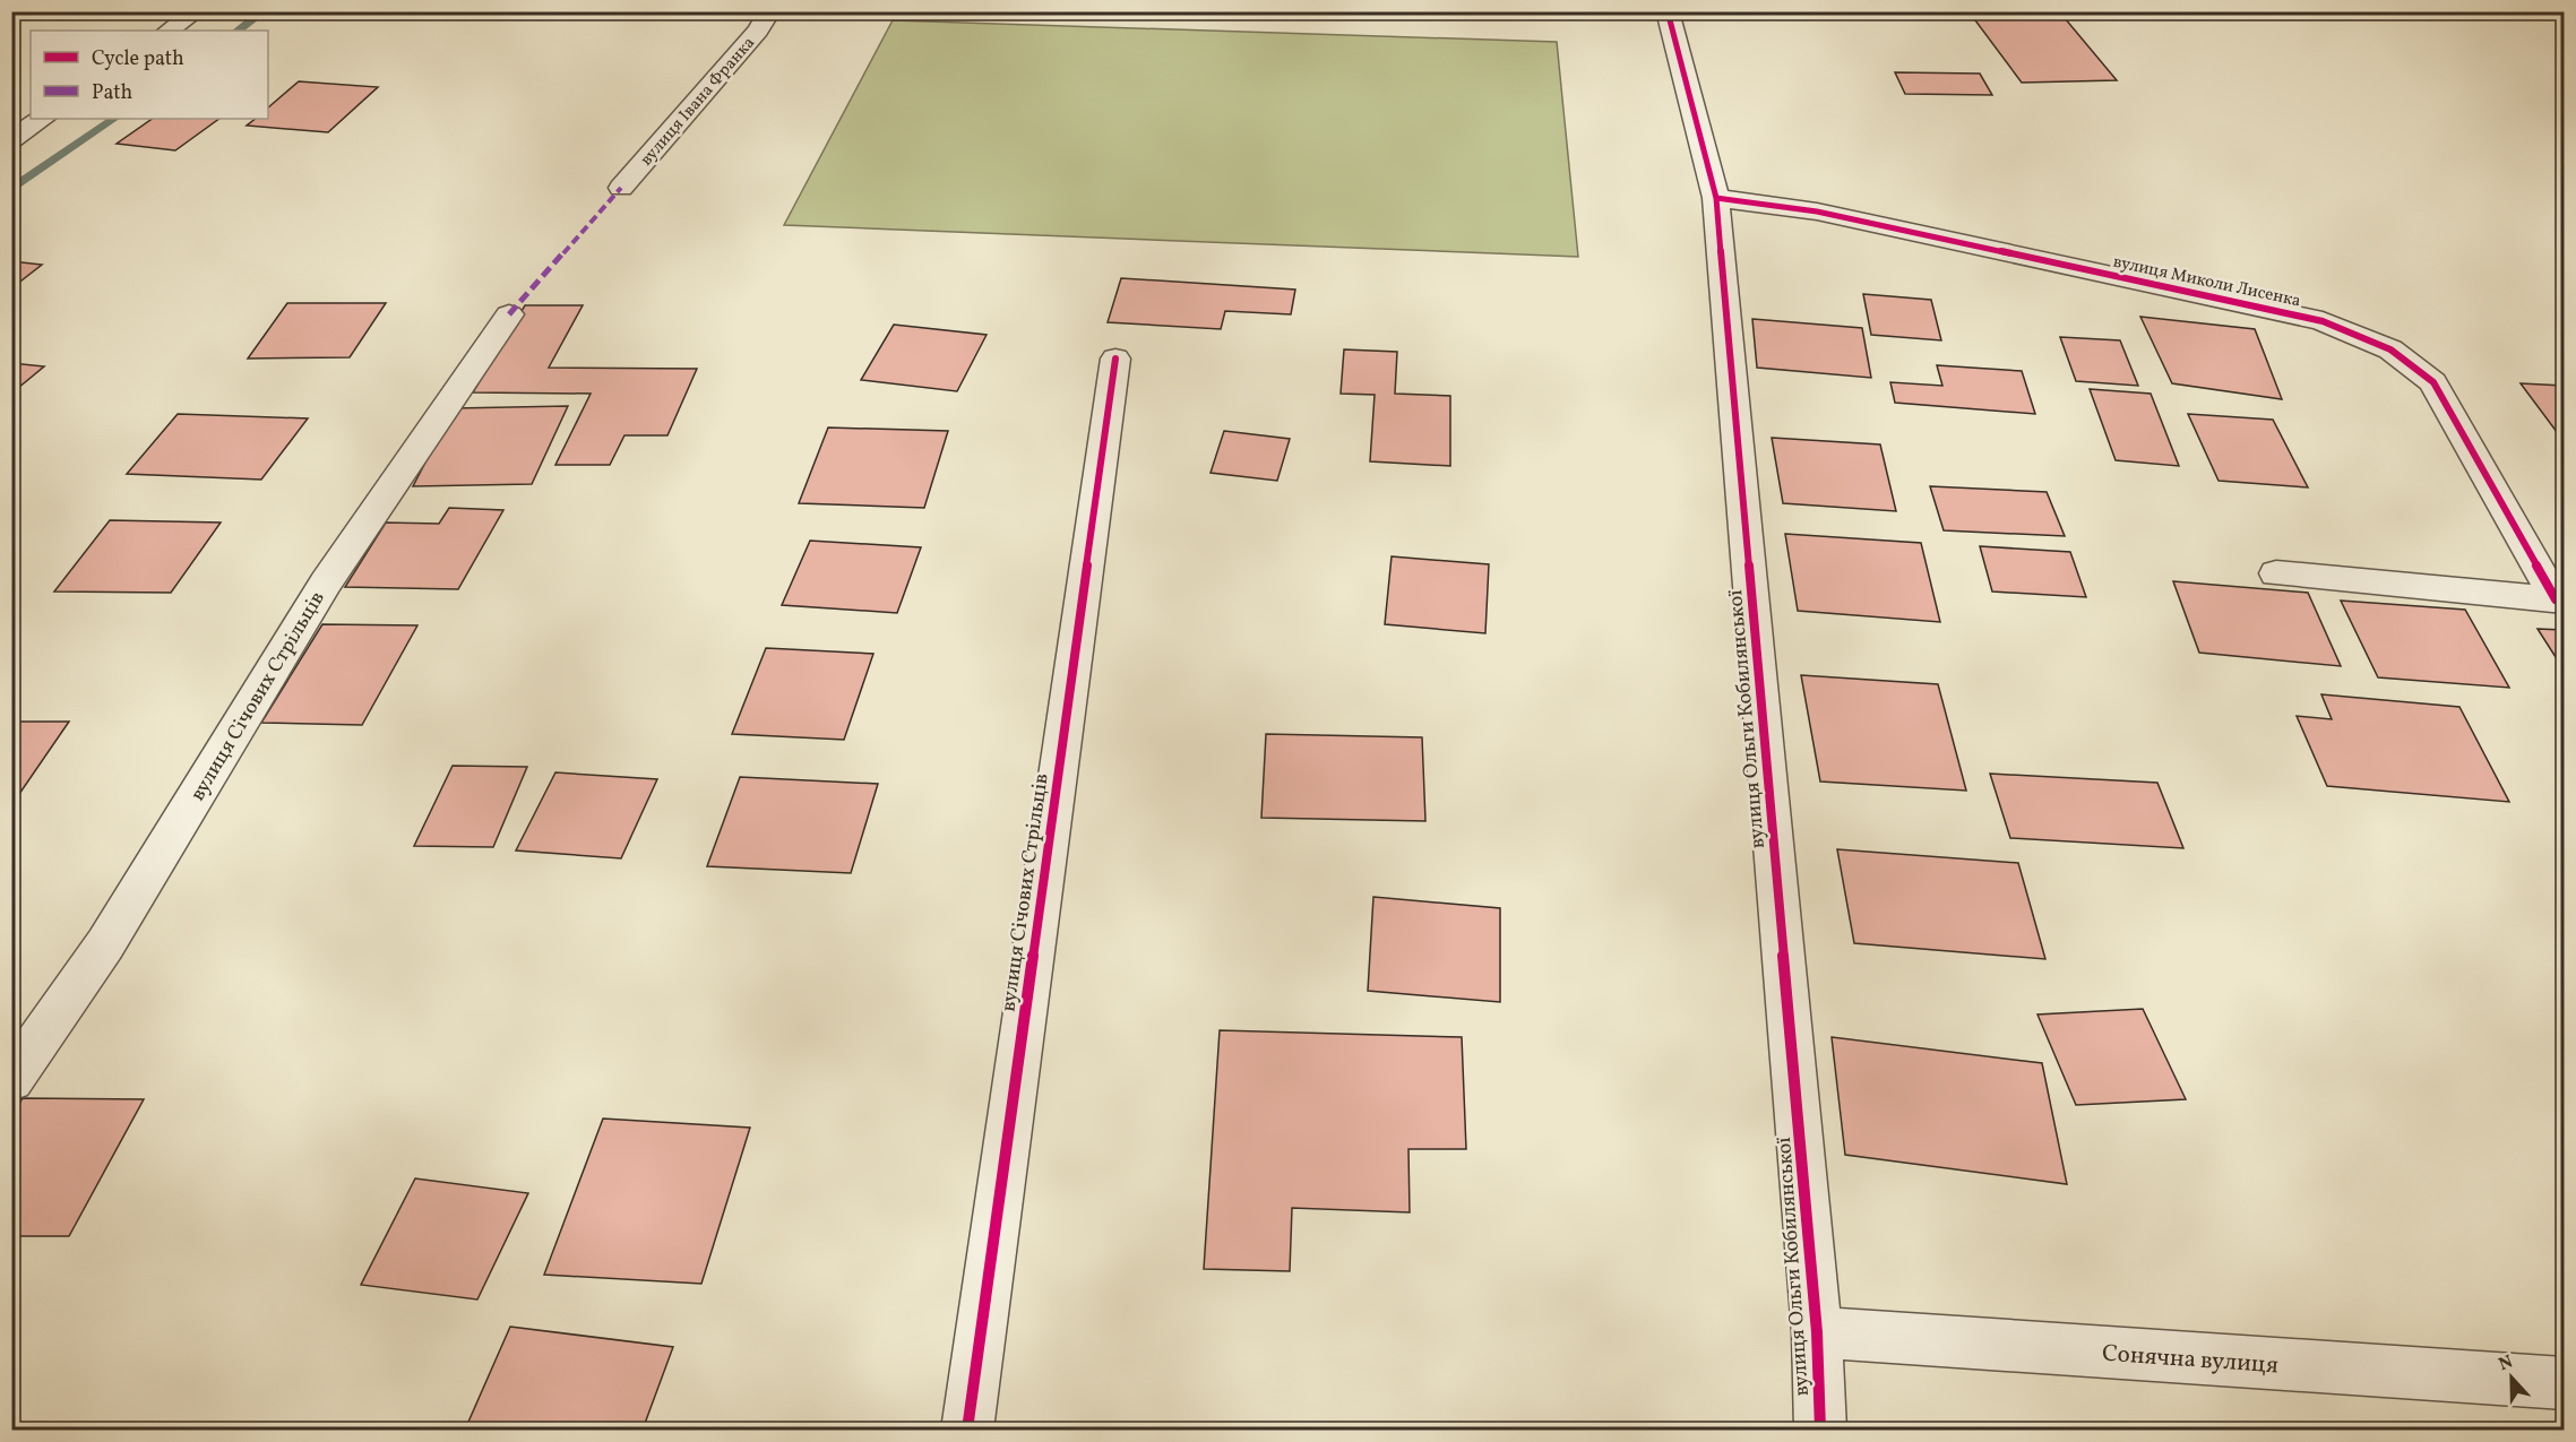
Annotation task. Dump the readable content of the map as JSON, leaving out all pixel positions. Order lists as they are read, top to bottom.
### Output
{
  "streets": {
    "street": [
      "вулиця Івана Франка",
      "вулиця Миколи Лисенка",
      "вулиця Січових Стрільців",
      "вулиця Ольги Кобилянської",
      "Сонячна вулиця"
    ]
  },
  "crossings": [
    ["вулиця Миколи Лисенка", "вулиця Ольги Кобилянської"],
    ["вулиця Ольги Кобилянської", "Сонячна вулиця"]
  ],
  "legend": ["Cycle path", "Path"],
  "north": "top"
}
